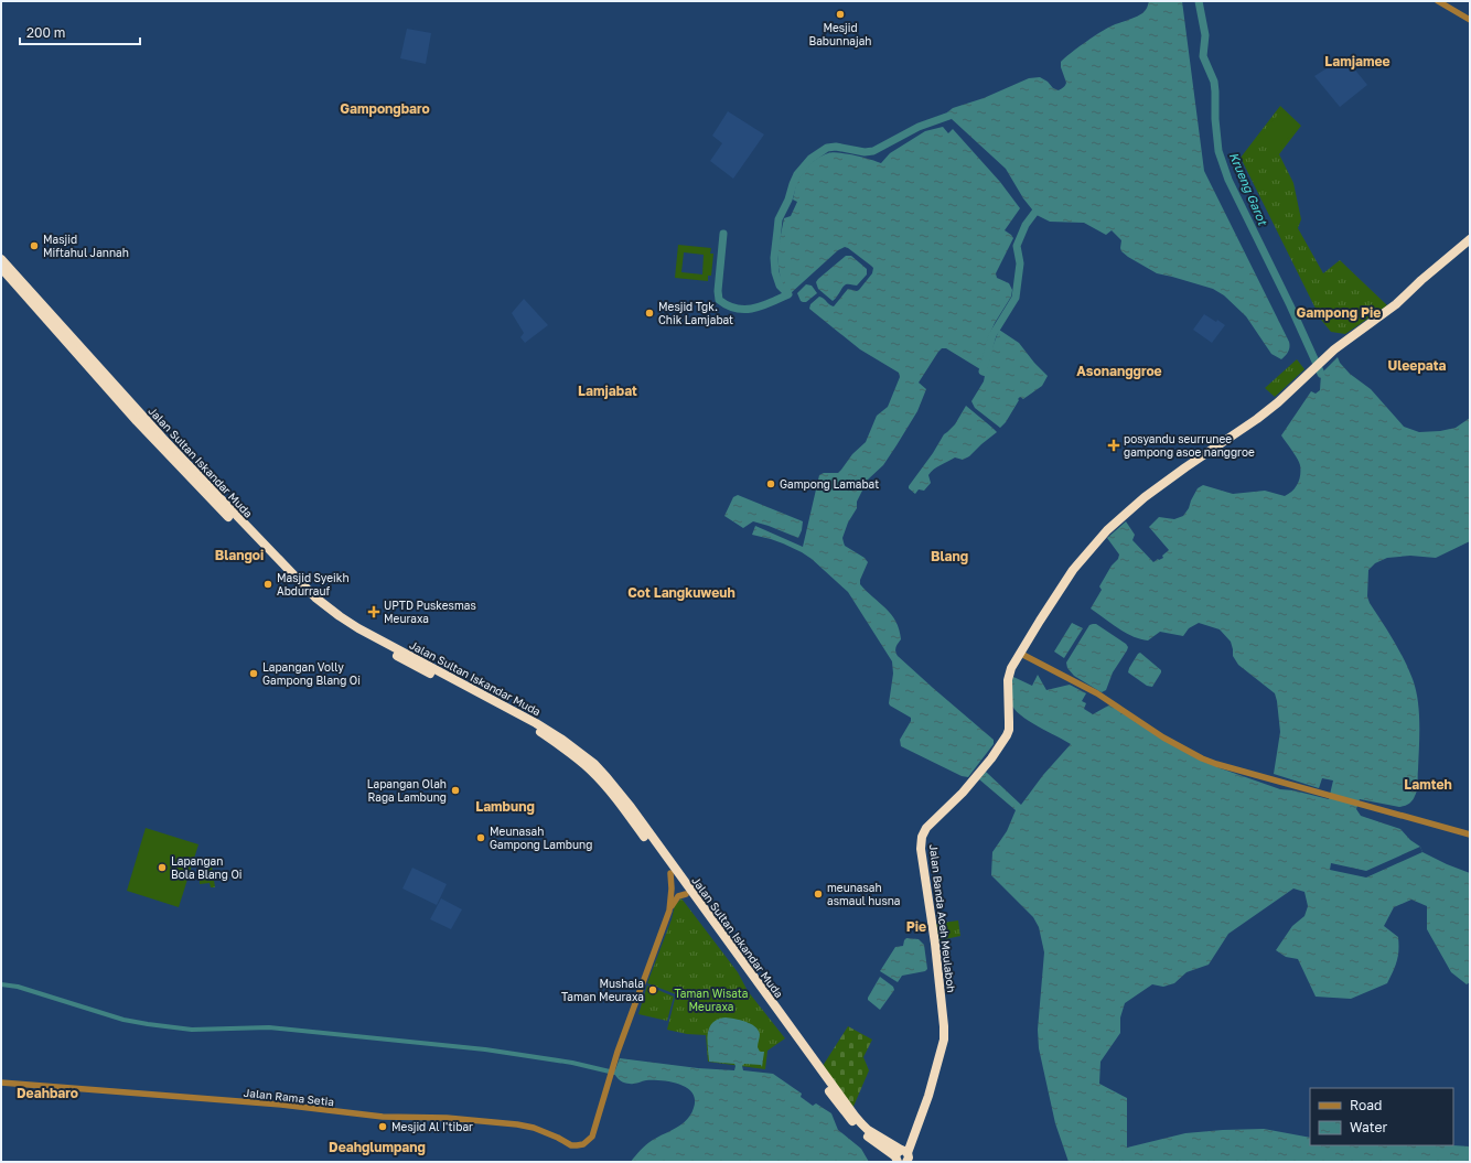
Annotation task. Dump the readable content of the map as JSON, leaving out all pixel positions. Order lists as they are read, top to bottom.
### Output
{
  "streets": {
    "highway": ["Jalan Sultan Iskandar Muda", "Jalan Banda Aceh Meulaboh"],
    "street": ["Jalan Rama Setia"]
  },
  "crossings": [
    ["Jalan Sultan Iskandar Muda", "Jalan Banda Aceh Meulaboh"]
  ],
  "districts": [
    "Lamjamee",
    "Gampongbaro",
    "Gampong Pie",
    "Uleepata",
    "Asonanggroe",
    "Lamjabat",
    "Blangoi",
    "Blang",
    "Cot Langkuweuh",
    "Lamteh",
    "Lambung",
    "Pie",
    "Deahbaro",
    "Deahglumpang"
  ],
  "water": ["Krueng Garot"],
  "parks": ["Taman Wisata Meuraxa"],
  "places": {
    "other": [
      "Mesjid Babunnajah",
      "Masjid Miftahul Jannah",
      "Mesjid Tgk. Chik Lamjabat",
      "Gampong Lamabat",
      "Masjid Syeikh Abdurrauf",
      "Lapangan Volly Gampong Blang Oi",
      "Lapangan Olah Raga Lambung",
      "Meunasah Gampong Lambung",
      "Lapangan Bola Blang Oi",
      "meunasah asmaul husna",
      "Mushala Taman Meuraxa",
      "Mesjid Al I'tibar"
    ],
    "health": ["posyandu seurrunee gampong asoe nanggroe", "UPTD Puskesmas Meuraxa"]
  },
  "legend": ["Road", "Water"],
  "scale_bar": "200 m"
}
